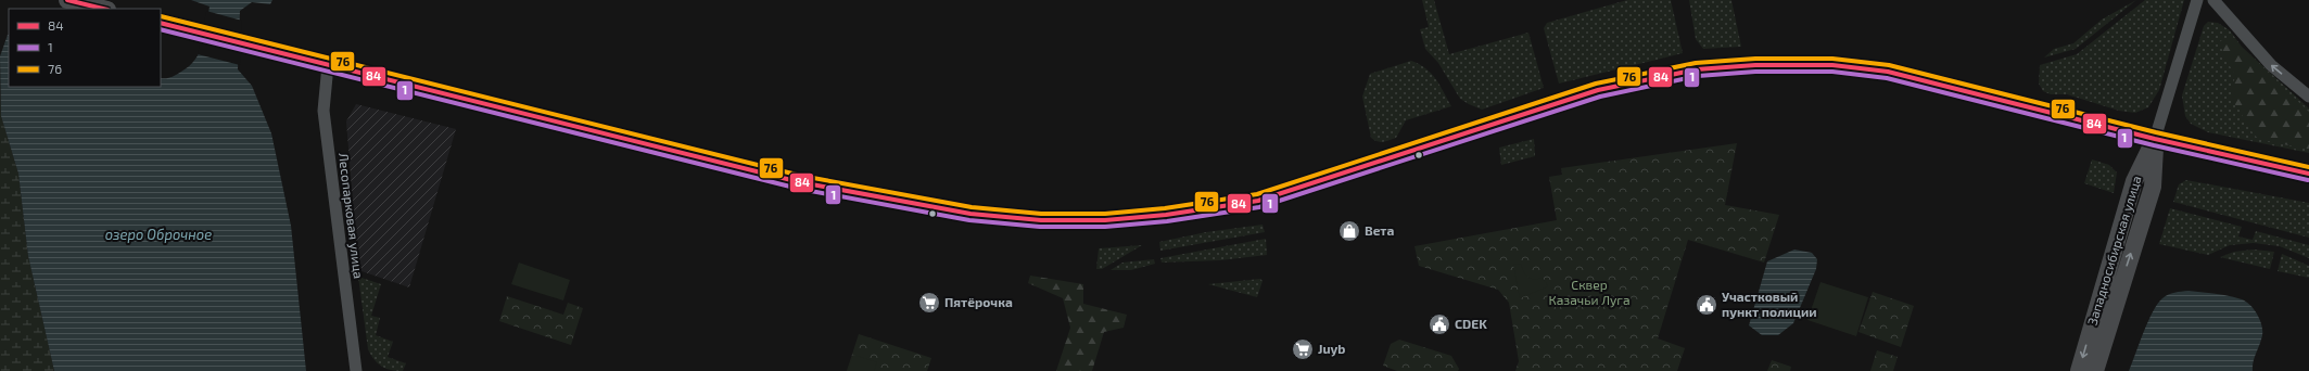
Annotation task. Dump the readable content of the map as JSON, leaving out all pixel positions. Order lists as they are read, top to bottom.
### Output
{
  "streets": {
    "main road": ["Западносибирская улица"],
    "street": ["Лесопарковая улица"]
  },
  "water": ["озеро Оброчное"],
  "parks": ["Сквер Казачьи Луга"],
  "places": {
    "shop": ["Вета"],
    "supermarket": ["Пятёрочка", "Juyb"],
    "public building": ["Участковый пункт полиции", "CDEK"]
  },
  "lines": ["transit line 84", "transit line 76", "transit line 1"],
  "legend": ["84", "1", "76"]
}
